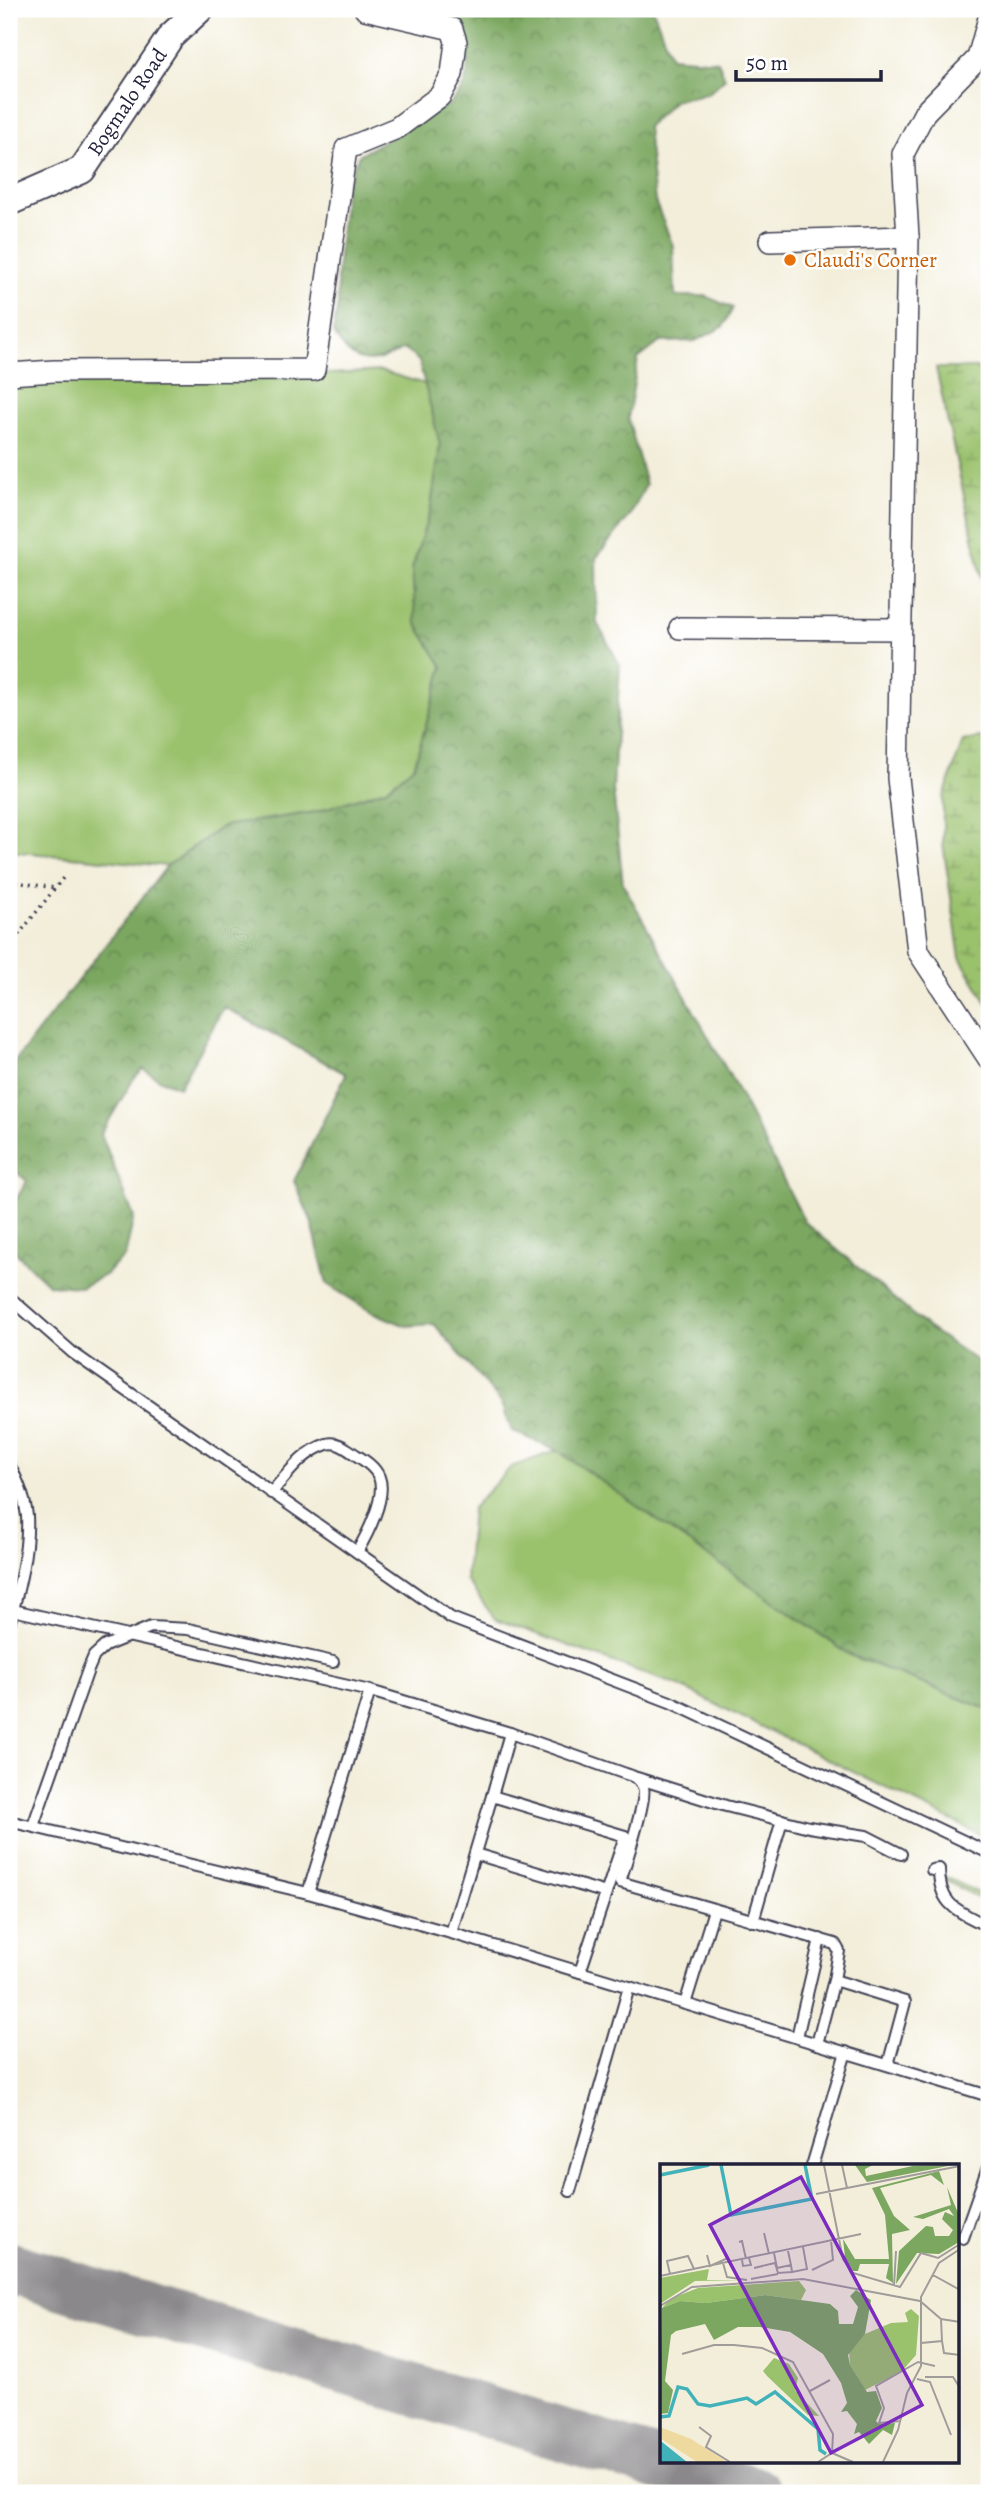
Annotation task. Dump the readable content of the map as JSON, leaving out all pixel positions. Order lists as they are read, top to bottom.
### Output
{
  "streets": {
    "street": ["Bogmalo Road"]
  },
  "places": ["Claudi's Corner"],
  "scale_bar": "50 m"
}
